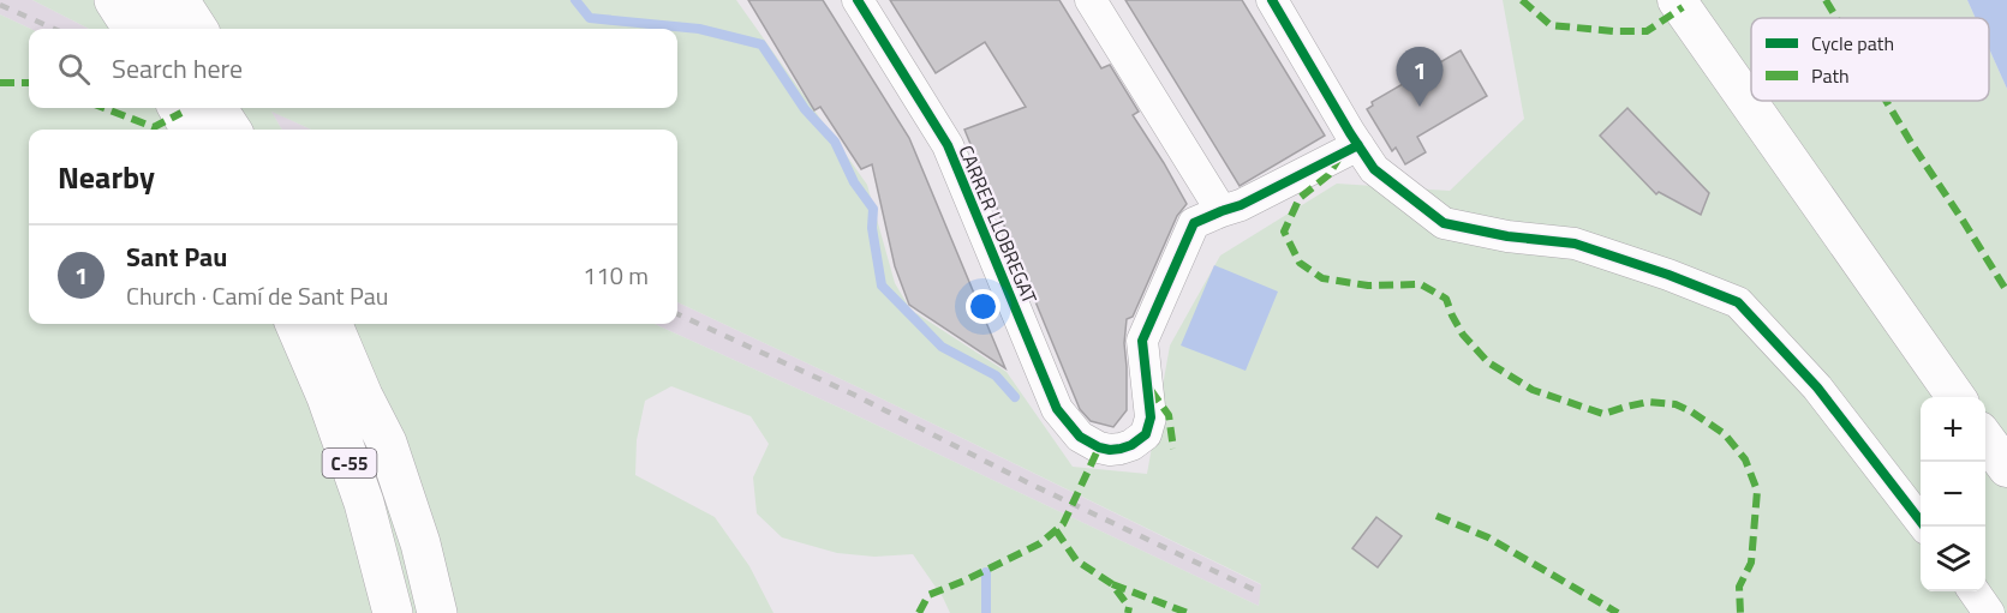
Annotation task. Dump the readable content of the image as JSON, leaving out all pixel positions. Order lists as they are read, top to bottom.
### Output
{
  "streets": {
    "highway": ["C-55"],
    "street": ["CARRER LLOBREGAT"]
  },
  "legend": ["Cycle path", "Path"],
  "page": {
    "search": "Search here",
    "pins": "1",
    "heading": "Nearby",
    "list": [
      {
        "mark": "1",
        "name": "Sant Pau",
        "note": "Church · Camí de Sant Pau",
        "value": "110 m"
      }
    ],
    "map_buttons": ["+", "−"]
  }
}
